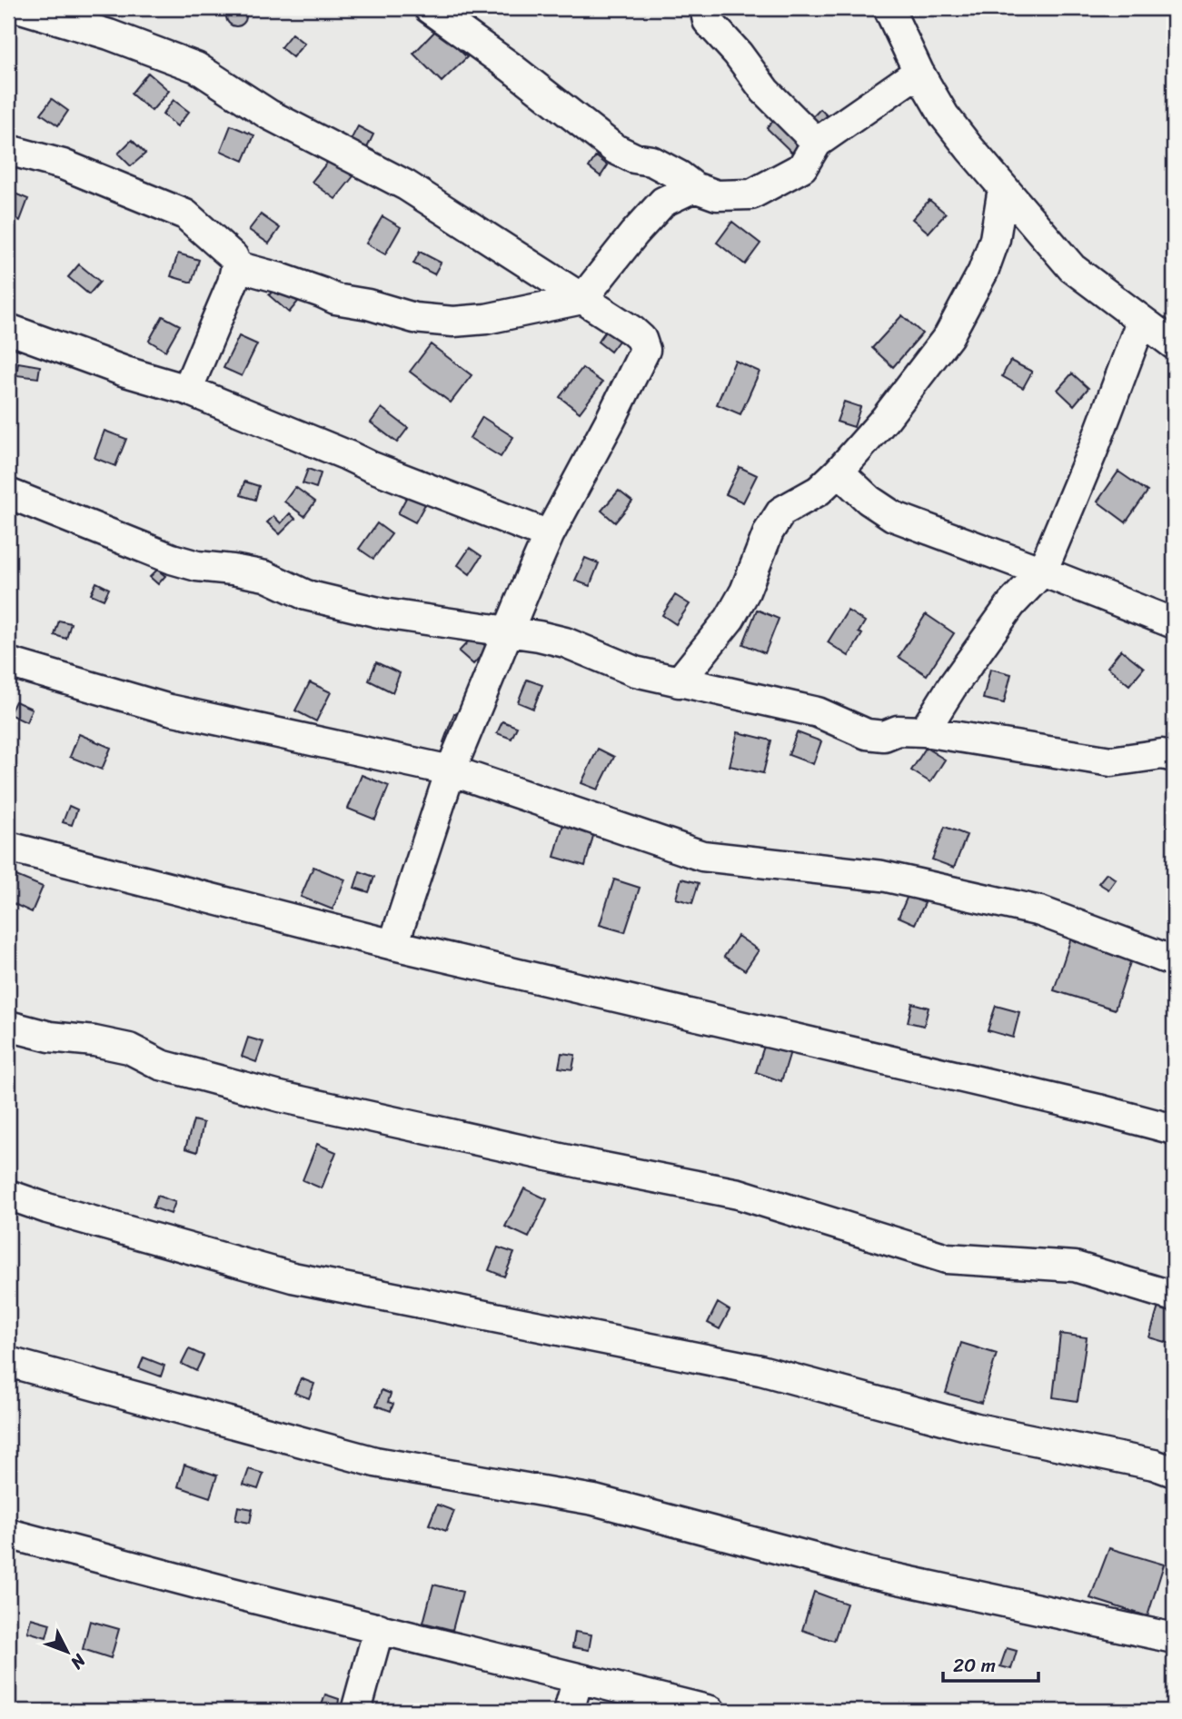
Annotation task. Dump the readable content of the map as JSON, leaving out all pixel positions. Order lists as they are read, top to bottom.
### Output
{
  "scale_bar": "20 m",
  "north": "bottom right"
}
